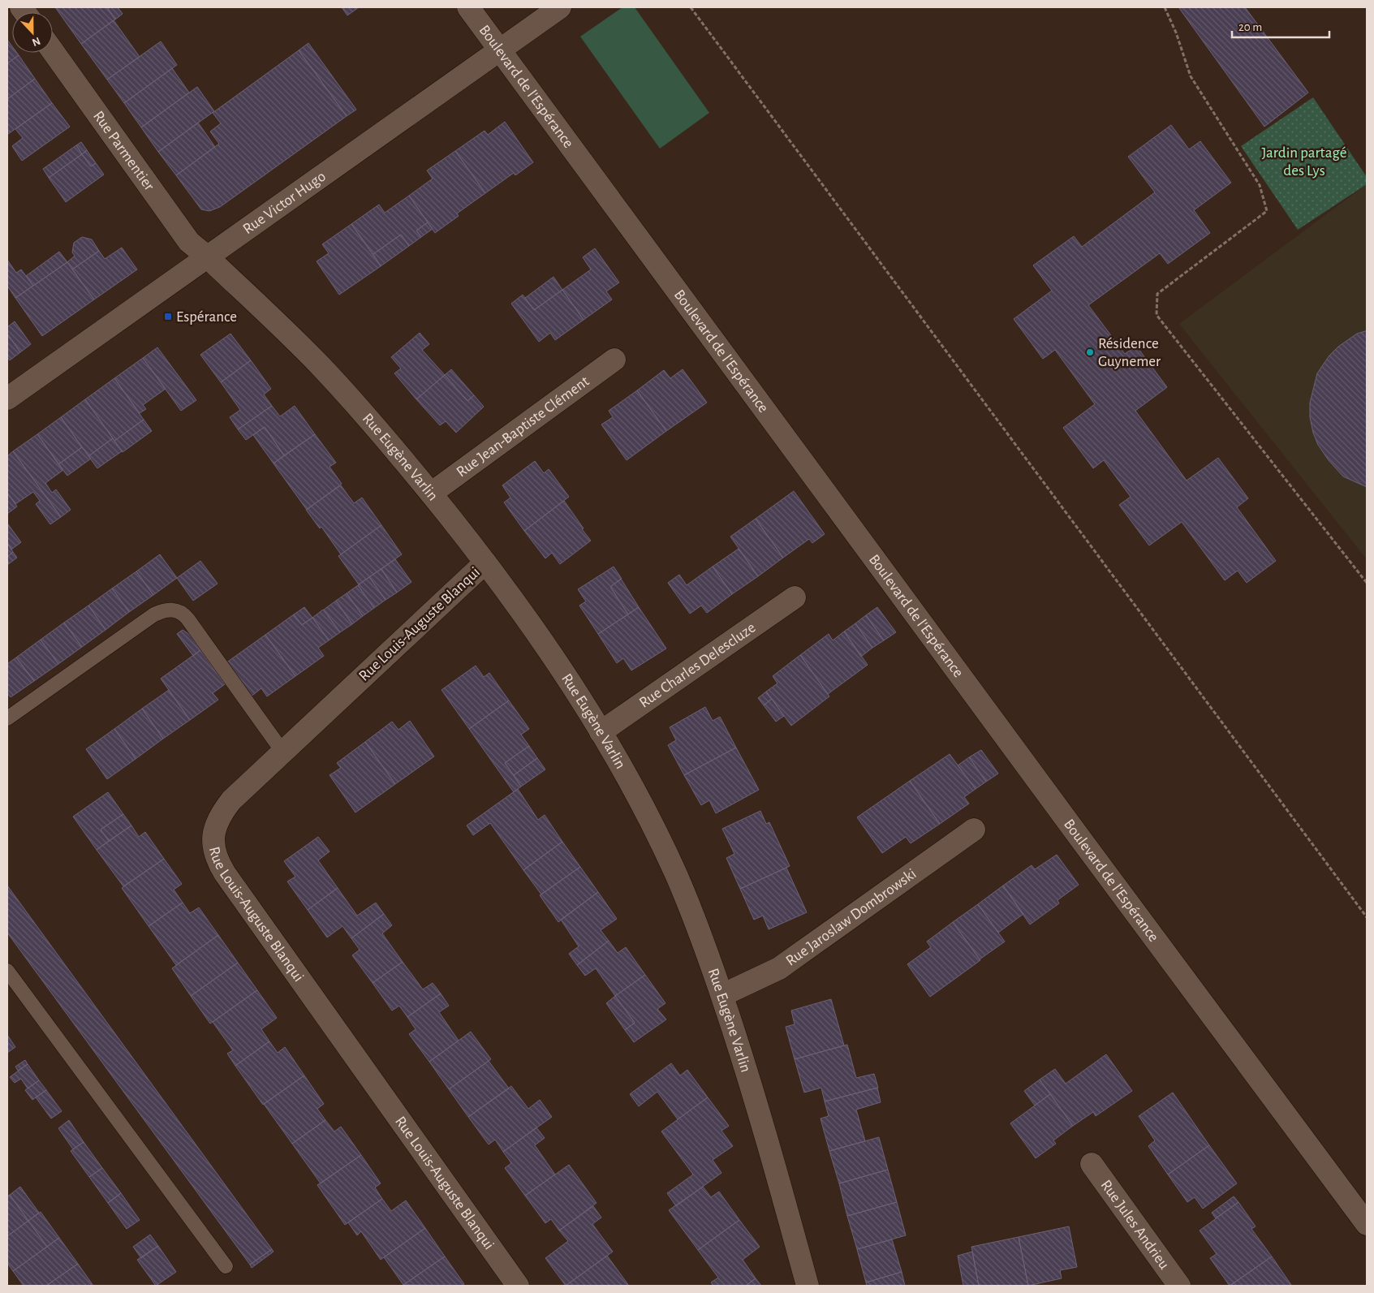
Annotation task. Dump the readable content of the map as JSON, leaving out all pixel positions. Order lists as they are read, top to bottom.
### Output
{
  "streets": {
    "street": [
      "Boulevard de l'Espérance",
      "Rue Parmentier",
      "Rue Victor Hugo",
      "Rue Jean-Baptiste Clément",
      "Rue Eugène Varlin",
      "Rue Louis-Auguste Blanqui",
      "Rue Charles Delescluze",
      "Rue Jaroslaw Dombrowski",
      "Rue Jules Andrieu"
    ]
  },
  "crossings": [
    ["Boulevard de l'Espérance", "Rue Victor Hugo"],
    ["Rue Parmentier", "Rue Victor Hugo"],
    ["Rue Parmentier", "Rue Eugène Varlin"],
    ["Rue Victor Hugo", "Rue Eugène Varlin"],
    ["Rue Jean-Baptiste Clément", "Rue Eugène Varlin"],
    ["Rue Eugène Varlin", "Rue Louis-Auguste Blanqui"],
    ["Rue Eugène Varlin", "Rue Charles Delescluze"],
    ["Rue Eugène Varlin", "Rue Jaroslaw Dombrowski"]
  ],
  "parks": ["Jardin partagé des Lys"],
  "places": {
    "transit": ["Espérance"],
    "other": ["Résidence Guynemer"]
  },
  "scale_bar": "20 m",
  "north": "bottom"
}
